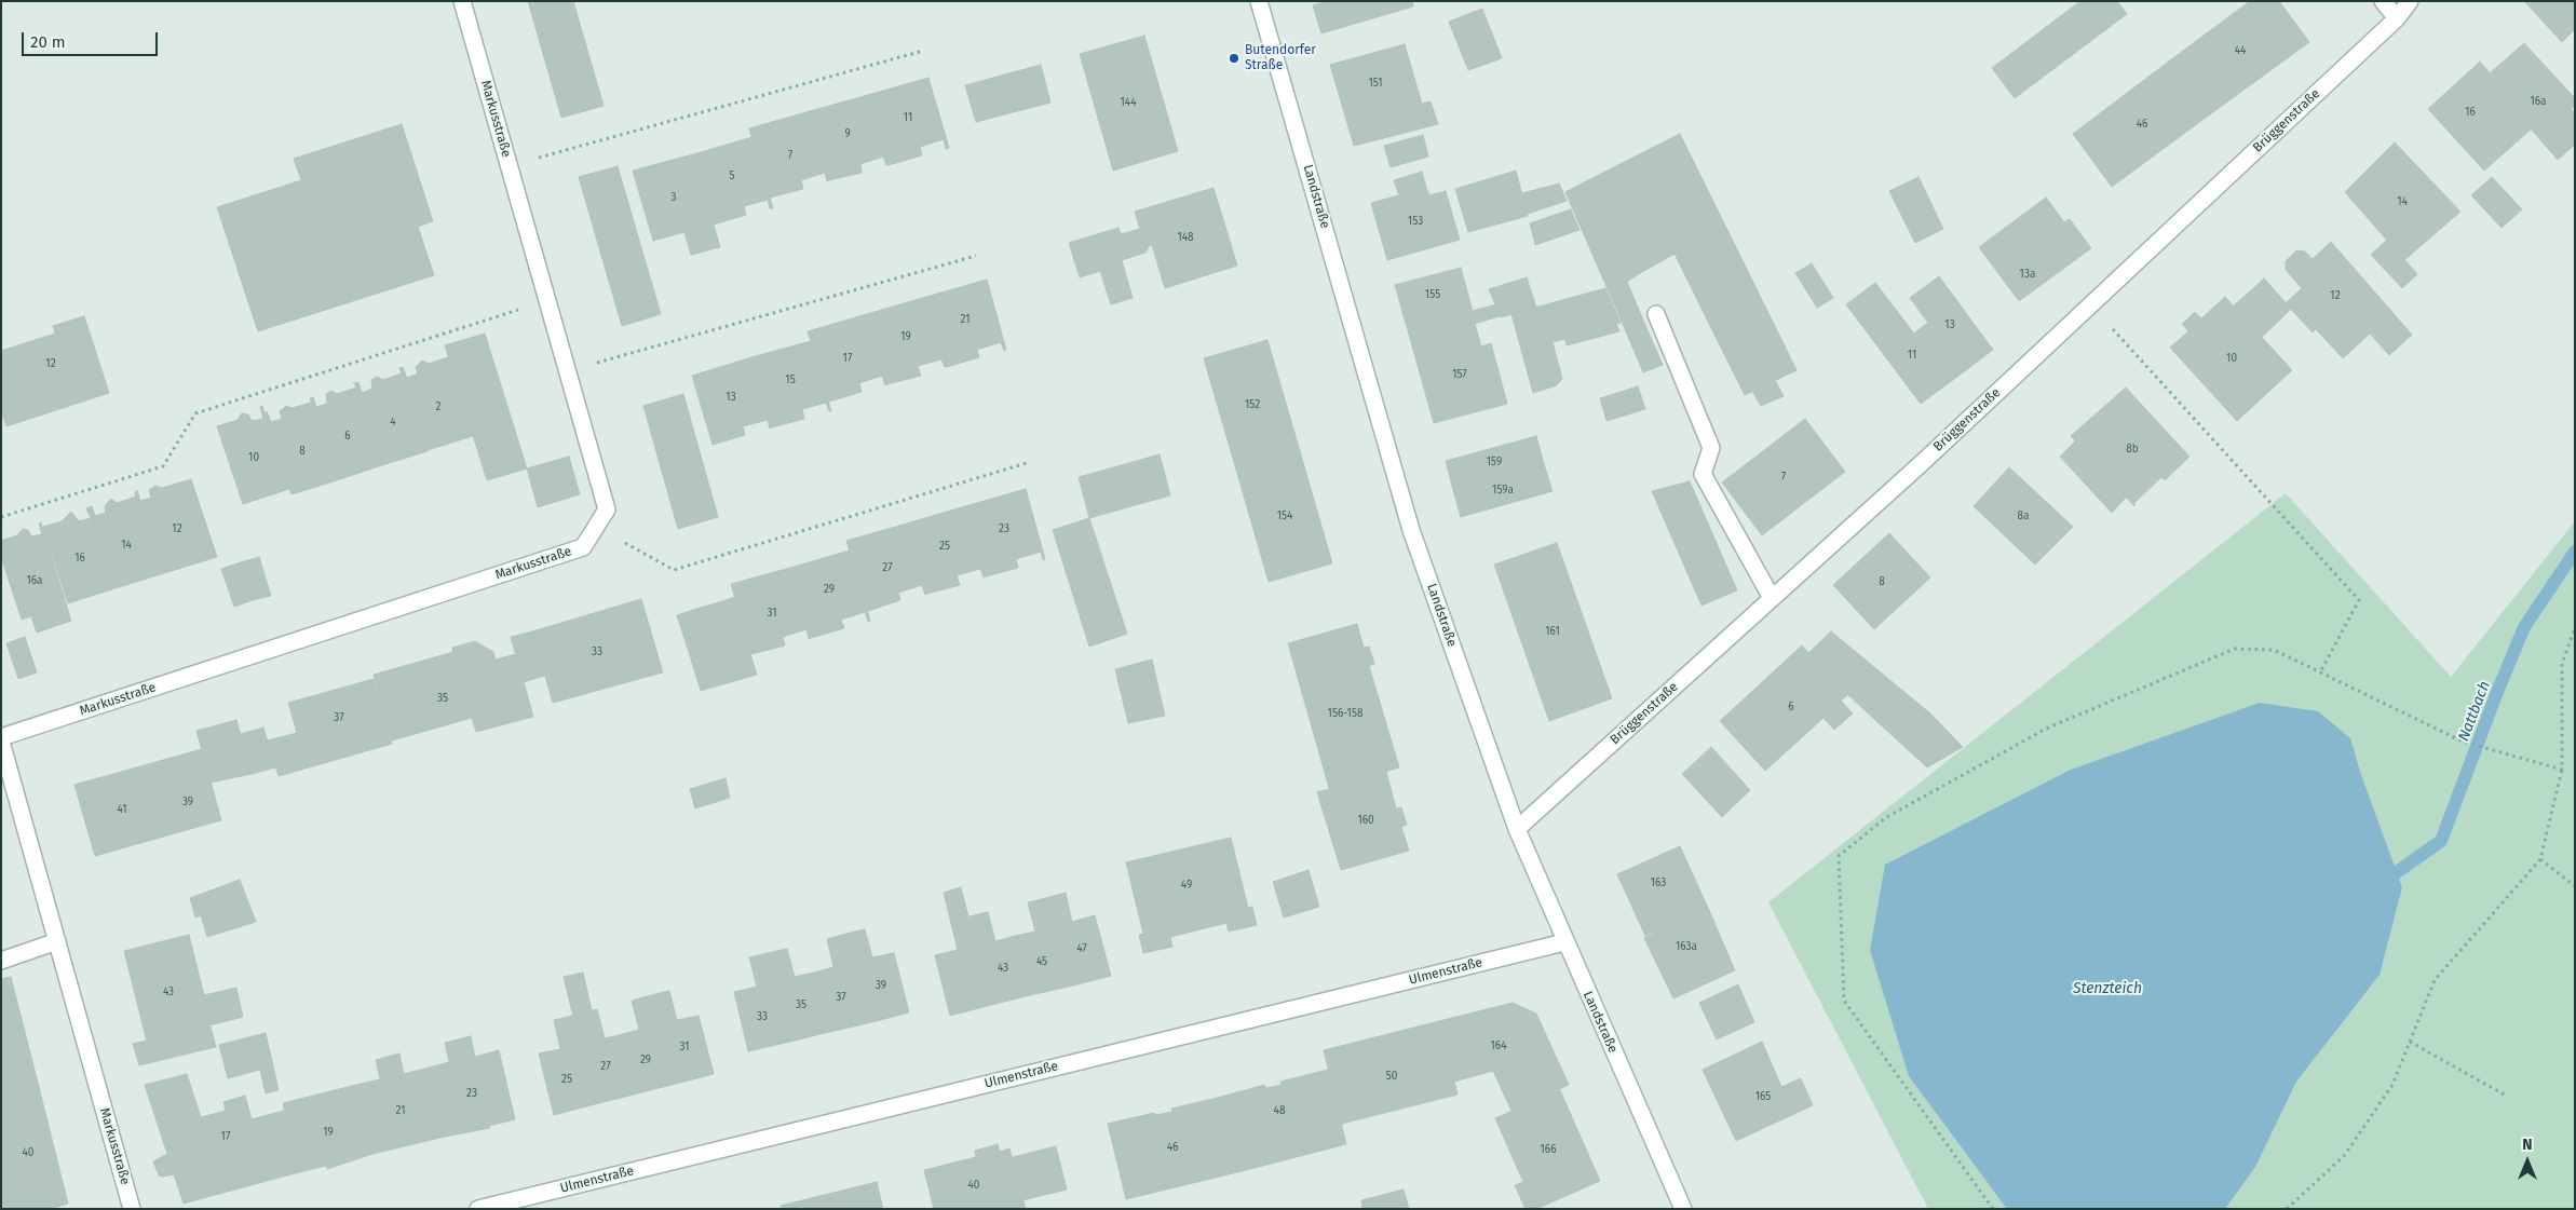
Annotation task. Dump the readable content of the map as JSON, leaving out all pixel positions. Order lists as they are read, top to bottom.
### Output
{
  "streets": {
    "street": [
      "Markusstraße",
      "Brüggenstraße",
      "Landstraße",
      "Ulmenstraße"
    ]
  },
  "crossings": [
    ["Brüggenstraße", "Landstraße"],
    ["Landstraße", "Ulmenstraße"]
  ],
  "water": ["Nattbach", "Stenzteich"],
  "places": ["Butendorfer Straße"],
  "house_numbers": [
    "44",
    "151",
    "16a",
    "144",
    "16",
    "11",
    "46",
    "9",
    "7",
    "5",
    "3",
    "14",
    "153",
    "148",
    "13a",
    "155",
    "12",
    "21",
    "13",
    "19",
    "11",
    "17",
    "10",
    "12",
    "157",
    "15",
    "13",
    "152",
    "2",
    "4",
    "6",
    "8b",
    "8",
    "10",
    "159",
    "7",
    "159a",
    "154",
    "8a",
    "12",
    "23",
    "14",
    "25",
    "16",
    "27",
    "16a",
    "8",
    "29",
    "31",
    "161",
    "33",
    "35",
    "6",
    "156-158",
    "37",
    "39",
    "41",
    "160",
    "163",
    "49",
    "163a",
    "47",
    "45",
    "43",
    "39",
    "43",
    "37",
    "35",
    "33",
    "164",
    "31",
    "29",
    "27",
    "50",
    "25",
    "23",
    "165",
    "21",
    "48",
    "19",
    "17",
    "46",
    "166",
    "40",
    "40"
  ],
  "scale_bar": "20 m",
  "north": "top"
}
